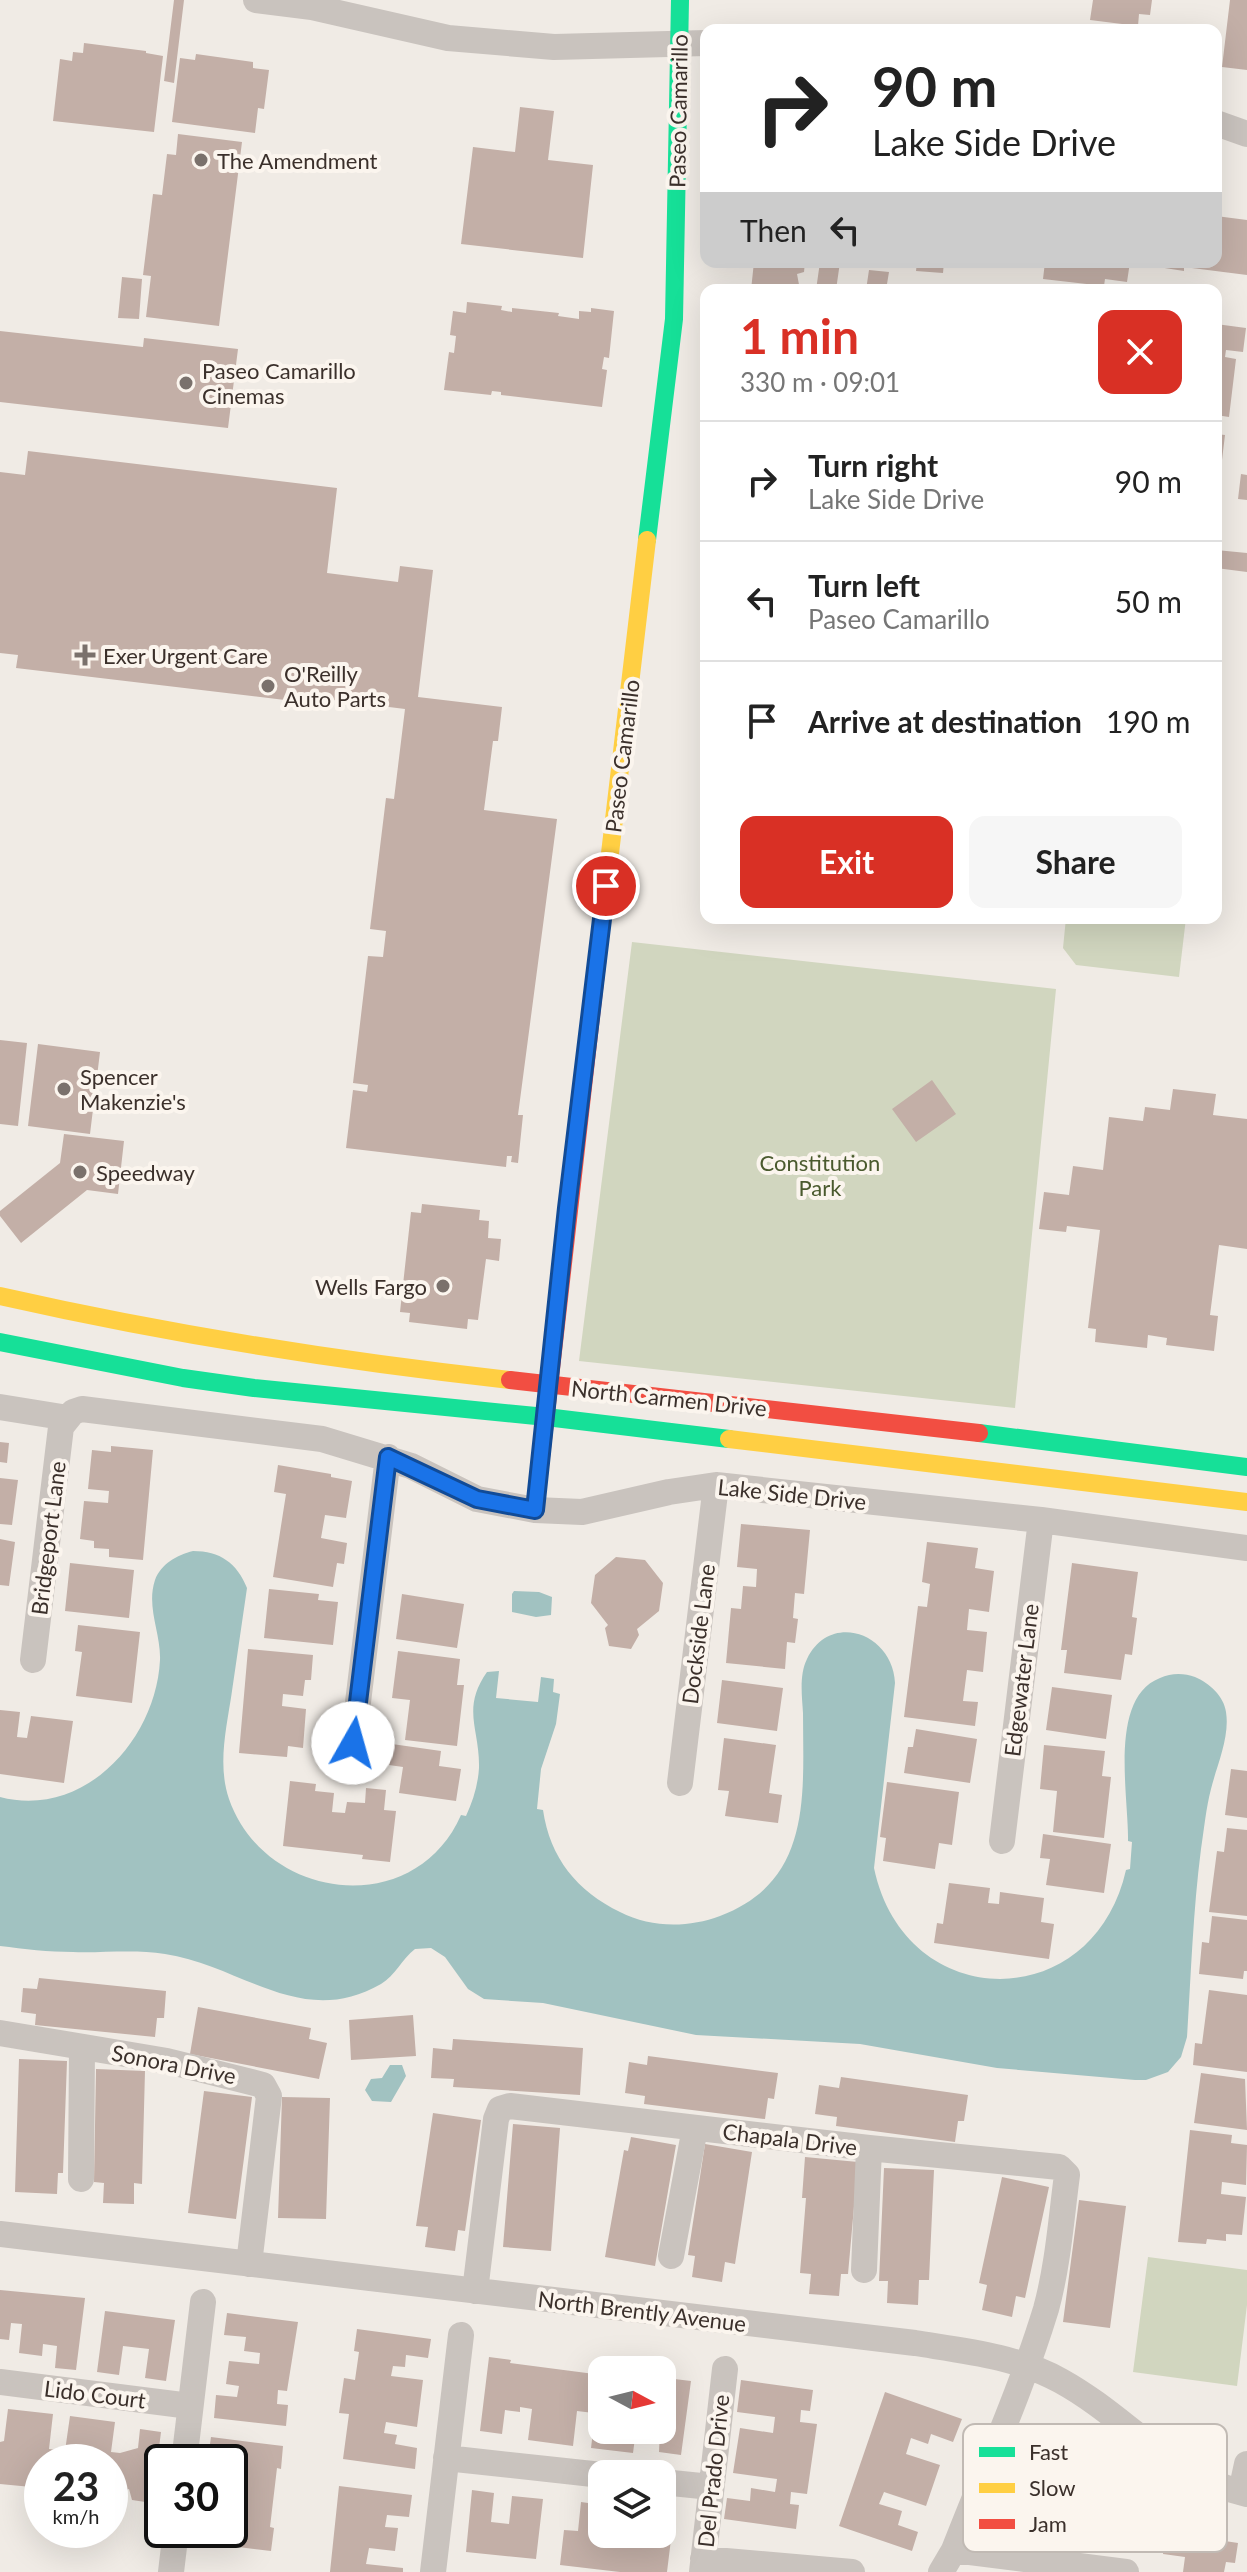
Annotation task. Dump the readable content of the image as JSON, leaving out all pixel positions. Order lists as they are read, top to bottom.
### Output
{
  "streets": {
    "main road": ["Paseo Camarillo", "North Carmen Drive"],
    "street": [
      "Lake Side Drive",
      "Bridgeport Lane",
      "Dockside Lane",
      "Edgewater Lane",
      "Sonora Drive",
      "Chapala Drive",
      "North Brently Avenue",
      "Lido Court",
      "Del Prado Drive"
    ]
  },
  "crossings": [
    ["Paseo Camarillo", "North Carmen Drive"],
    ["Paseo Camarillo", "Lake Side Drive"],
    ["Lake Side Drive", "Bridgeport Lane"],
    ["Lake Side Drive", "Dockside Lane"],
    ["Lake Side Drive", "Edgewater Lane"],
    ["Sonora Drive", "North Brently Avenue"],
    ["Chapala Drive", "North Brently Avenue"]
  ],
  "parks": ["Constitution Park"],
  "places": {
    "other": [
      "The Amendment",
      "Paseo Camarillo Cinemas",
      "O'Reilly Auto Parts",
      "Spencer Makenzie's",
      "Speedway",
      "Wells Fargo"
    ],
    "health": ["Exer Urgent Care"]
  },
  "legend": ["Fast", "Slow", "Jam"],
  "north": "right",
  "page": {
    "turn": ["90 m", "Lake Side Drive"],
    "then": "Then",
    "heading": ["1 min", "330 m · 09:01"],
    "list": [
      {
        "name": "Turn right",
        "note": "Lake Side Drive",
        "value": "90 m"
      },
      {
        "name": "Turn left",
        "note": "Paseo Camarillo",
        "value": "50 m"
      },
      {
        "name": "Arrive at destination",
        "value": "190 m"
      }
    ],
    "buttons": ["Exit", "Share"],
    "speed": "23 km/h",
    "limit": "30"
  }
}
